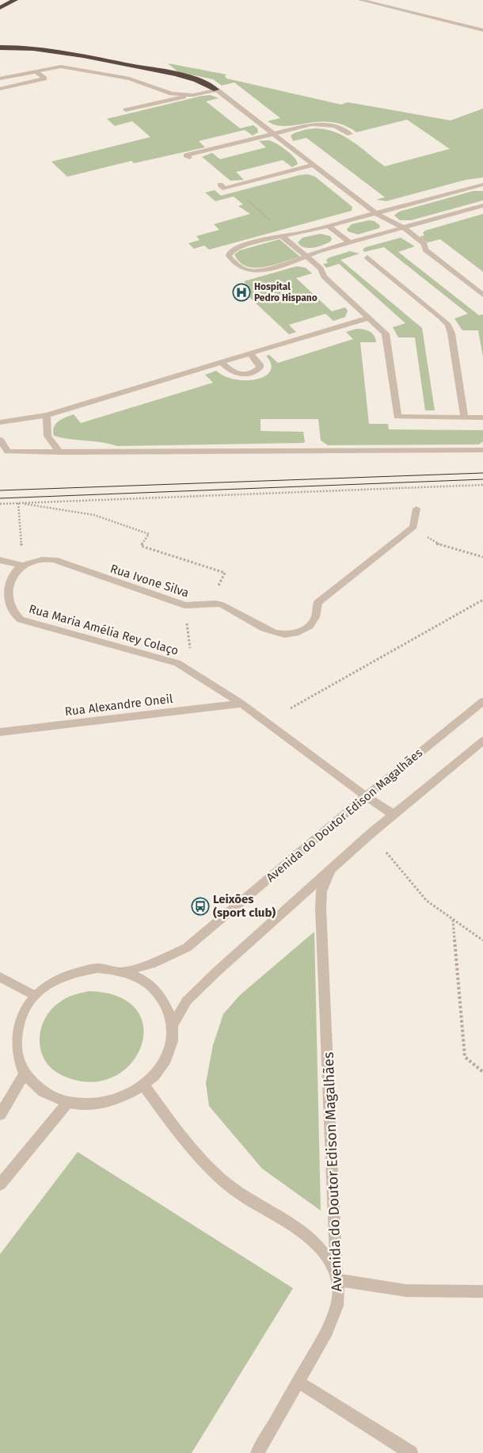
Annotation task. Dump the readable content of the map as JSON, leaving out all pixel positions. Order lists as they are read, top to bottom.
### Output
{
  "streets": {
    "street": [
      "Rua Ivone Silva",
      "Rua Maria Amélia Rey Colaço",
      "Rua Alexandre Oneil",
      "Avenida do Doutor Edison Magalhães"
    ]
  },
  "crossings": [
    ["Rua Ivone Silva", "Rua Maria Amélia Rey Colaço"],
    ["Rua Maria Amélia Rey Colaço", "Rua Alexandre Oneil"],
    ["Rua Maria Amélia Rey Colaço", "Avenida do Doutor Edison Magalhães"]
  ],
  "places": {
    "hospital": ["Hospital Pedro Hispano"],
    "bus stop": ["Leixões (sport club)"]
  }
}
